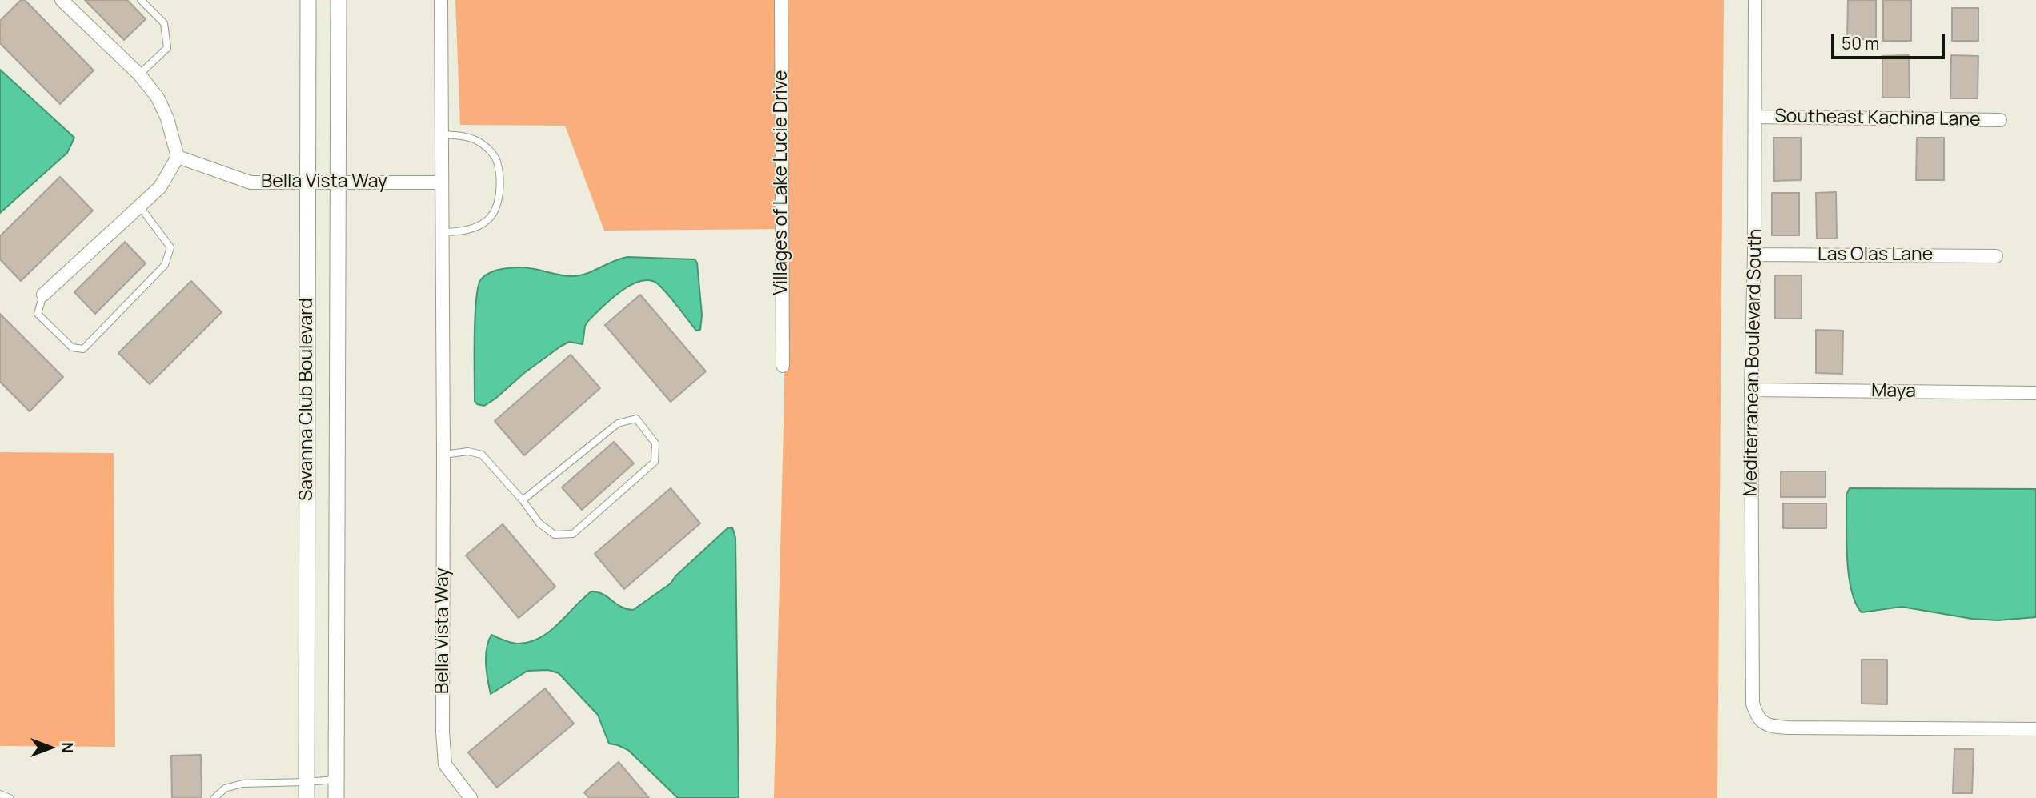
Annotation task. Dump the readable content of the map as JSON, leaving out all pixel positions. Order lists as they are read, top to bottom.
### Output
{
  "streets": {
    "street": [
      "Southeast Kachina Lane",
      "Bella Vista Way",
      "Villages of Lake Lucie Drive",
      "Las Olas Lane",
      "Mediterranean Boulevard South",
      "Maya",
      "Savanna Club Boulevard"
    ]
  },
  "crossings": [
    ["Southeast Kachina Lane", "Mediterranean Boulevard South"],
    ["Bella Vista Way", "Savanna Club Boulevard"],
    ["Las Olas Lane", "Mediterranean Boulevard South"],
    ["Mediterranean Boulevard South", "Maya"]
  ],
  "scale_bar": "50 m",
  "north": "right"
}
